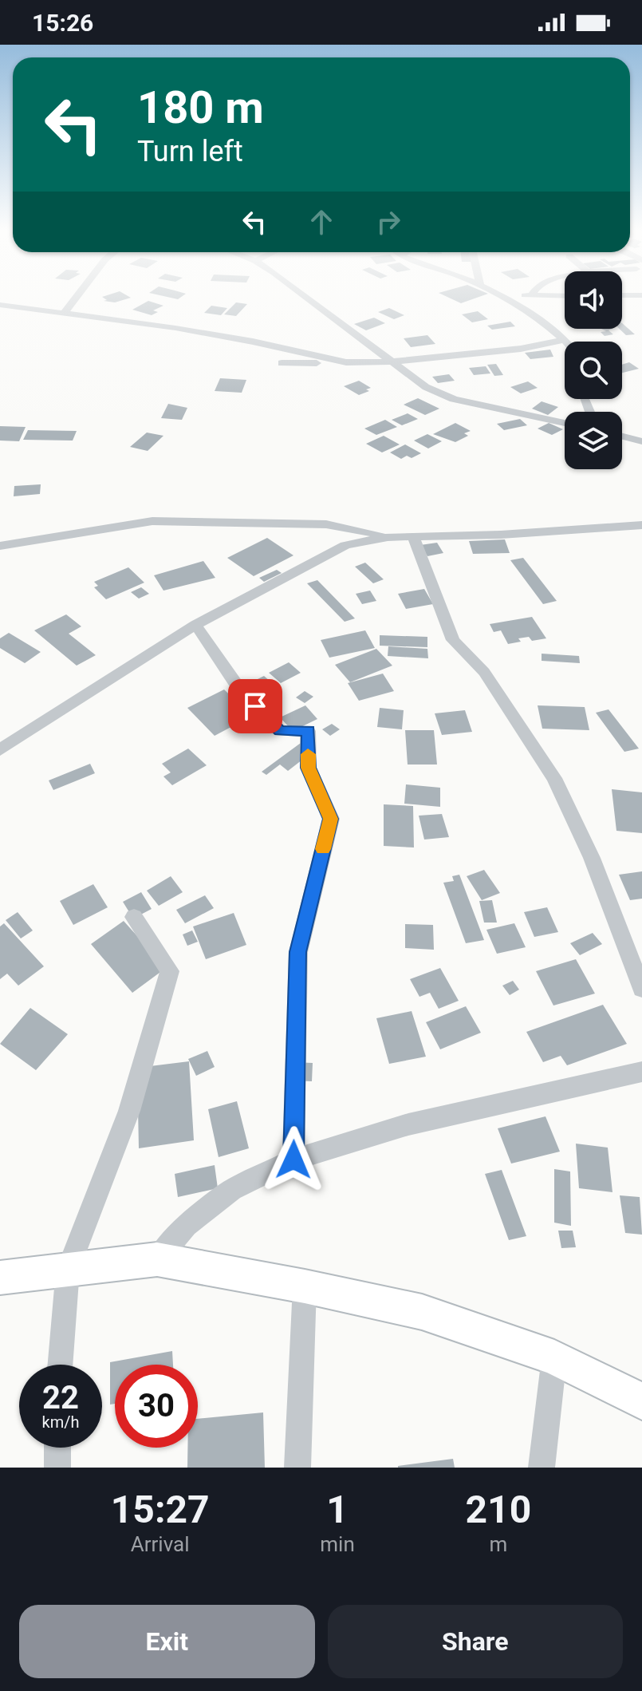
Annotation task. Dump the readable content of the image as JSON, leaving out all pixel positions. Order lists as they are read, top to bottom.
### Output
{
  "page": {
    "status": "15:26",
    "turn": ["180 m", "Turn left"],
    "speed": "22 km/h",
    "limit": "30",
    "eta": [
      "15:27",
      "Arrival",
      "1",
      "min",
      "210",
      "m"
    ],
    "buttons": ["Exit", "Share"]
  }
}
